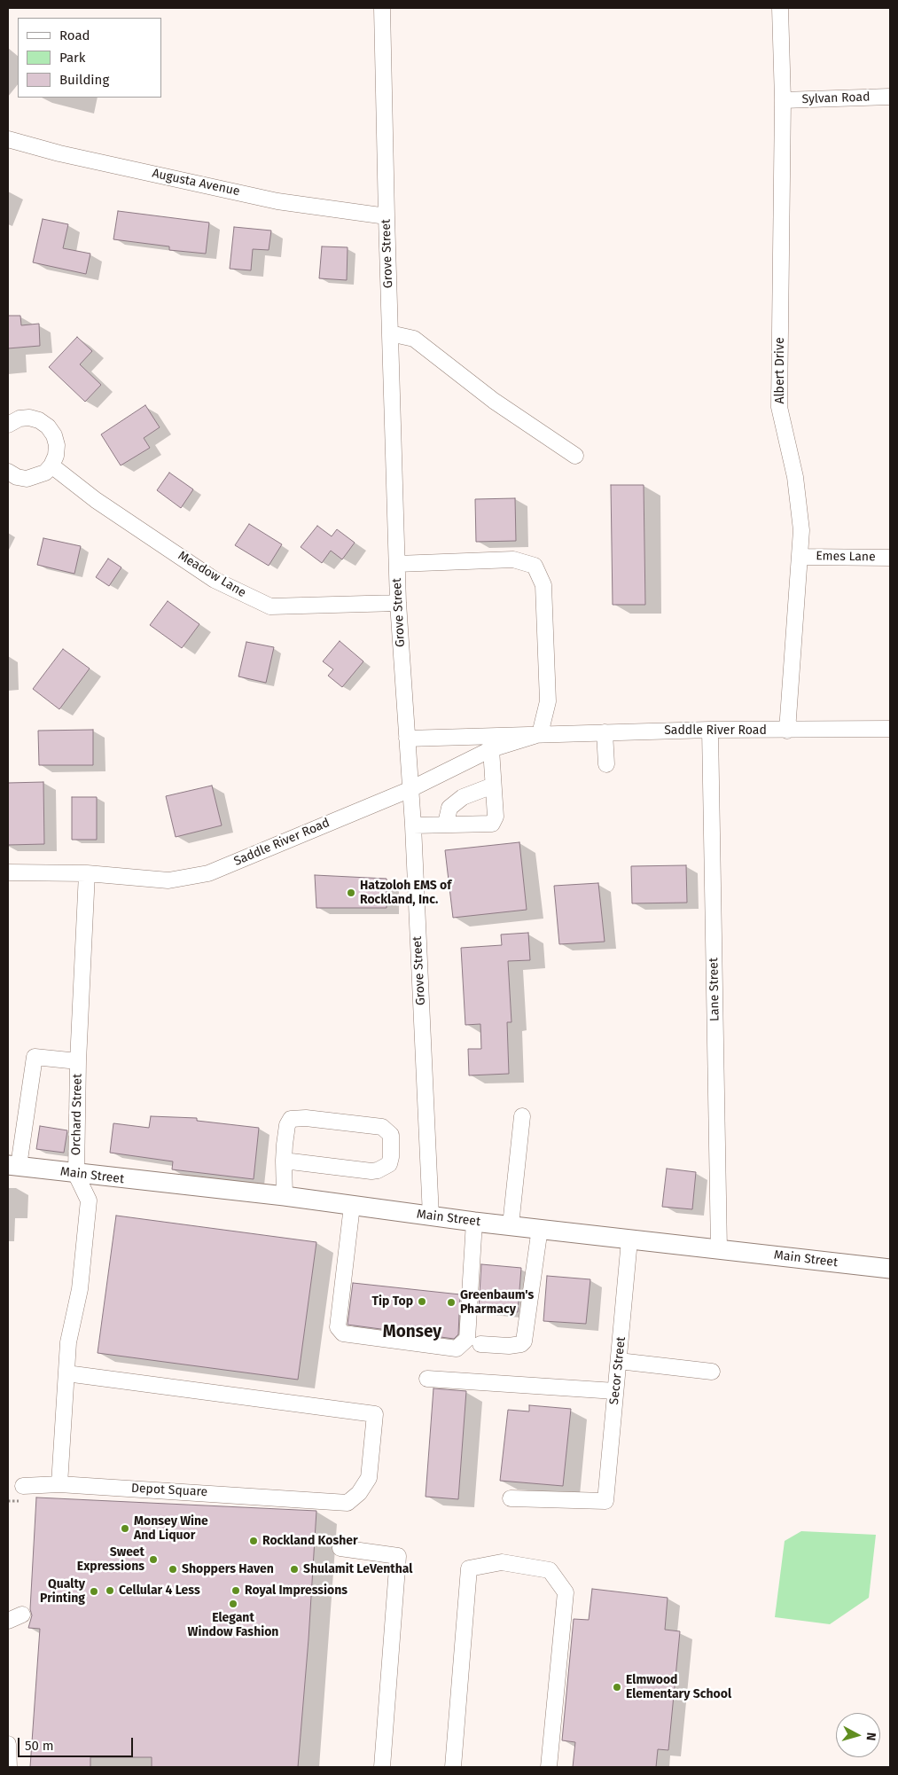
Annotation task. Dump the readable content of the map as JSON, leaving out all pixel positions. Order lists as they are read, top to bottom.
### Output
{
  "streets": {
    "main road": ["Main Street"],
    "street": [
      "Sylvan Road",
      "Augusta Avenue",
      "Grove Street",
      "Albert Drive",
      "Emes Lane",
      "Meadow Lane",
      "Saddle River Road",
      "Lane Street",
      "Orchard Street",
      "Secor Street",
      "Depot Square"
    ]
  },
  "crossings": [
    ["Sylvan Road", "Albert Drive"],
    ["Augusta Avenue", "Grove Street"],
    ["Grove Street", "Meadow Lane"],
    ["Grove Street", "Saddle River Road"],
    ["Grove Street", "Main Street"],
    ["Albert Drive", "Emes Lane"],
    ["Albert Drive", "Saddle River Road"],
    ["Saddle River Road", "Lane Street"],
    ["Saddle River Road", "Orchard Street"],
    ["Lane Street", "Main Street"],
    ["Orchard Street", "Main Street"],
    ["Orchard Street", "Depot Square"],
    ["Main Street", "Secor Street"]
  ],
  "districts": ["Monsey"],
  "places": [
    "Hatzoloh EMS of Rockland, Inc.",
    "Tip Top",
    "Greenbaum's Pharmacy",
    "Monsey Wine And Liquor",
    "Rockland Kosher",
    "Sweet Expressions",
    "Shoppers Haven",
    "Shulamit LeVenthal",
    "Cellular 4 Less",
    "Royal Impressions",
    "Qualty Printing",
    "Elegant Window Fashion",
    "Elmwood Elementary School"
  ],
  "legend": ["Road", "Park", "Building"],
  "scale_bar": "50 m",
  "north": "right"
}
